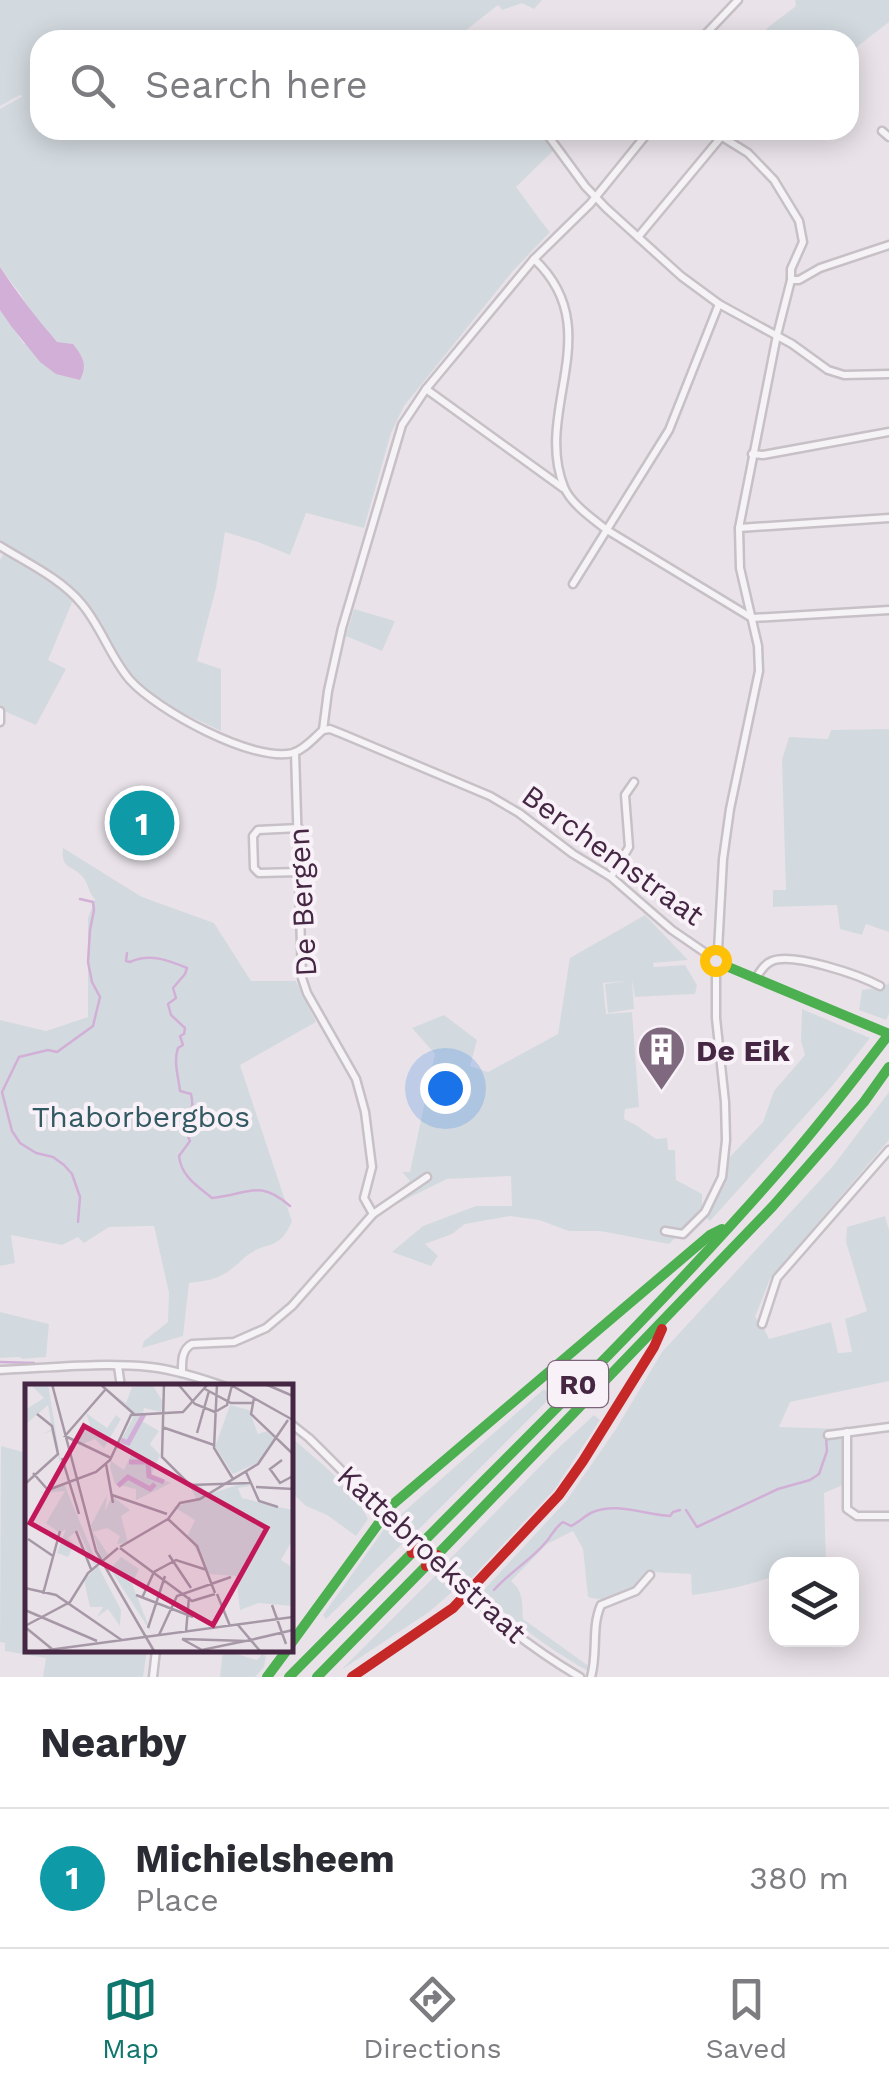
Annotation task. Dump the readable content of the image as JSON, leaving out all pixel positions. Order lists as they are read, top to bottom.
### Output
{
  "streets": {
    "main road": ["Berchemstraat", "R0"],
    "street": ["De Bergen", "Kattebroekstraat"]
  },
  "parks": ["Thaborbergbos"],
  "places": {
    "building": ["De Eik"]
  },
  "page": {
    "search": "Search here",
    "pins": "1",
    "heading": "Nearby",
    "list": [
      {
        "mark": "1",
        "name": "Michielsheem",
        "note": "Place",
        "value": "380 m"
      }
    ],
    "nav": ["Map", "Directions", "Saved"]
  }
}
